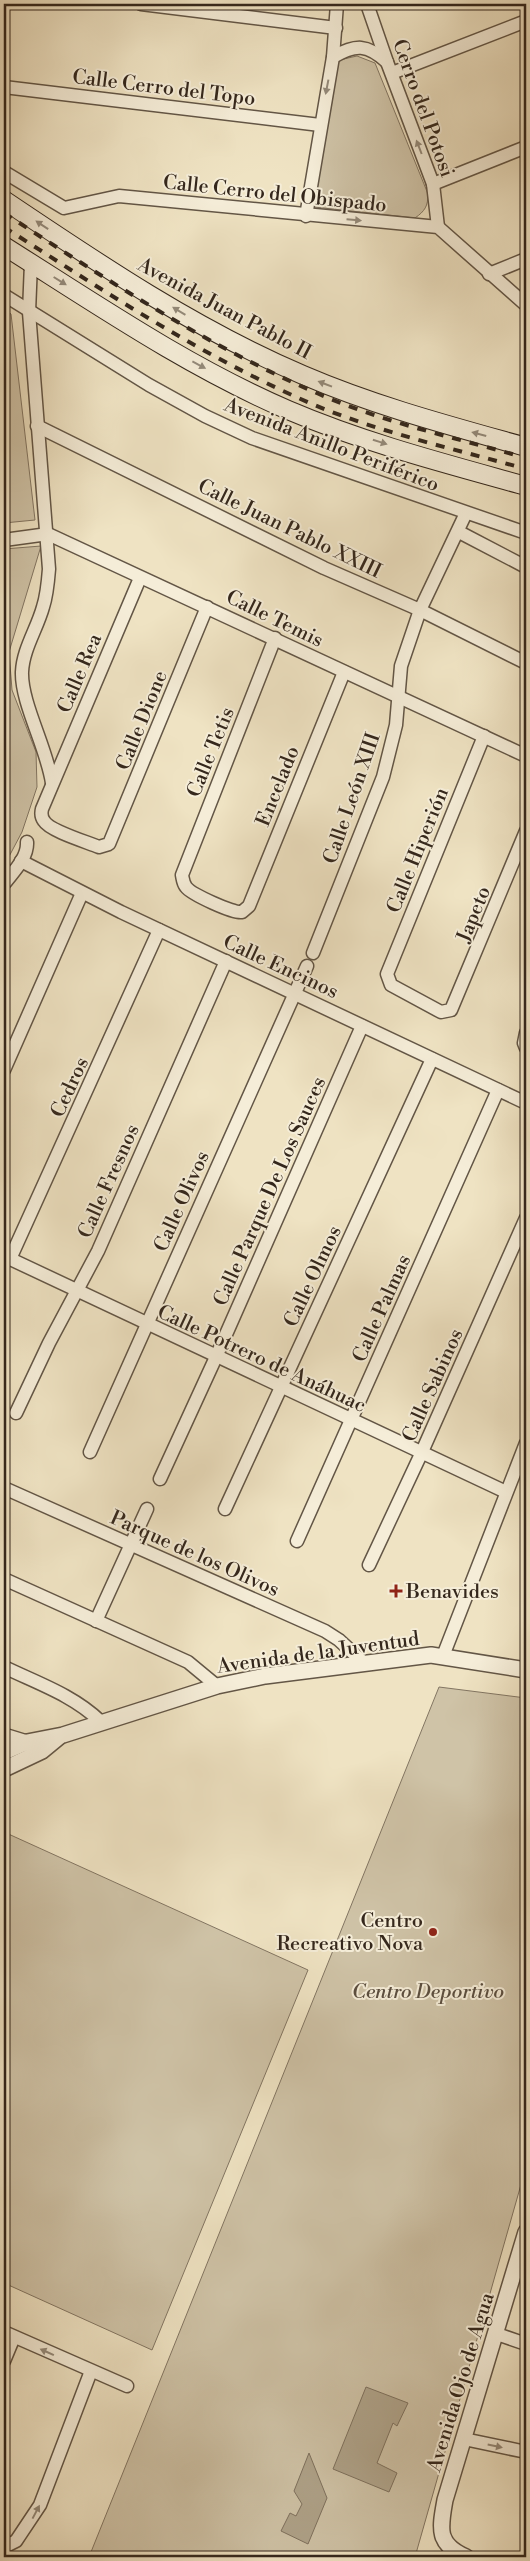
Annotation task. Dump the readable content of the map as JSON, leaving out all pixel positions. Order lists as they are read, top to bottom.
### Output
{
  "streets": {
    "main road": ["Avenida Juan Pablo II"],
    "street": [
      "Calle Cerro del Topo",
      "Cerro del Potosi",
      "Calle Cerro del Obispado",
      "Avenida Anillo Periférico",
      "Calle Juan Pablo XXIII",
      "Calle Temis",
      "Calle Rea",
      "Calle Dione",
      "Calle Tetis",
      "Encelado",
      "Calle León XIII",
      "Calle Hiperión",
      "Japeto",
      "Calle Encinos",
      "Cedros",
      "Calle Fresnos",
      "Calle Parque De Los Sauces",
      "Calle Olivos",
      "Calle Olmos",
      "Calle Palmas",
      "Calle Potrero de Anáhuac",
      "Calle Sabinos",
      "Parque de los Olivos",
      "Avenida de la Juventud",
      "Avenida Ojo de Agua"
    ]
  },
  "crossings": [
    ["Cerro del Potosi", "Calle Cerro del Obispado"],
    ["Avenida Anillo Periférico", "Calle León XIII"],
    ["Calle Juan Pablo XXIII", "Calle León XIII"],
    ["Calle Temis", "Calle Rea"],
    ["Calle Temis", "Calle Dione"],
    ["Calle Temis", "Calle Tetis"],
    ["Calle Temis", "Encelado"],
    ["Calle Temis", "Calle León XIII"],
    ["Calle Temis", "Calle Hiperión"],
    ["Calle Rea", "Calle Dione"],
    ["Calle Tetis", "Encelado"],
    ["Calle Hiperión", "Japeto"],
    ["Calle Encinos", "Cedros"],
    ["Calle Encinos", "Calle Fresnos"],
    ["Calle Encinos", "Calle Parque De Los Sauces"],
    ["Calle Encinos", "Calle Olivos"],
    ["Calle Encinos", "Calle Olmos"],
    ["Calle Encinos", "Calle Palmas"],
    ["Cedros", "Calle Potrero de Anáhuac"],
    ["Calle Fresnos", "Calle Potrero de Anáhuac"],
    ["Calle Parque De Los Sauces", "Calle Potrero de Anáhuac"],
    ["Calle Olivos", "Calle Potrero de Anáhuac"],
    ["Calle Olmos", "Calle Potrero de Anáhuac"],
    ["Calle Palmas", "Calle Potrero de Anáhuac"],
    ["Calle Potrero de Anáhuac", "Calle Sabinos"],
    ["Parque de los Olivos", "Avenida de la Juventud"]
  ],
  "one_way": ["Cerro del Potosi"],
  "parks": ["Centro Deportivo"],
  "places": {
    "health": ["Benavides"],
    "other": ["Centro Recreativo Nova"]
  }
}
